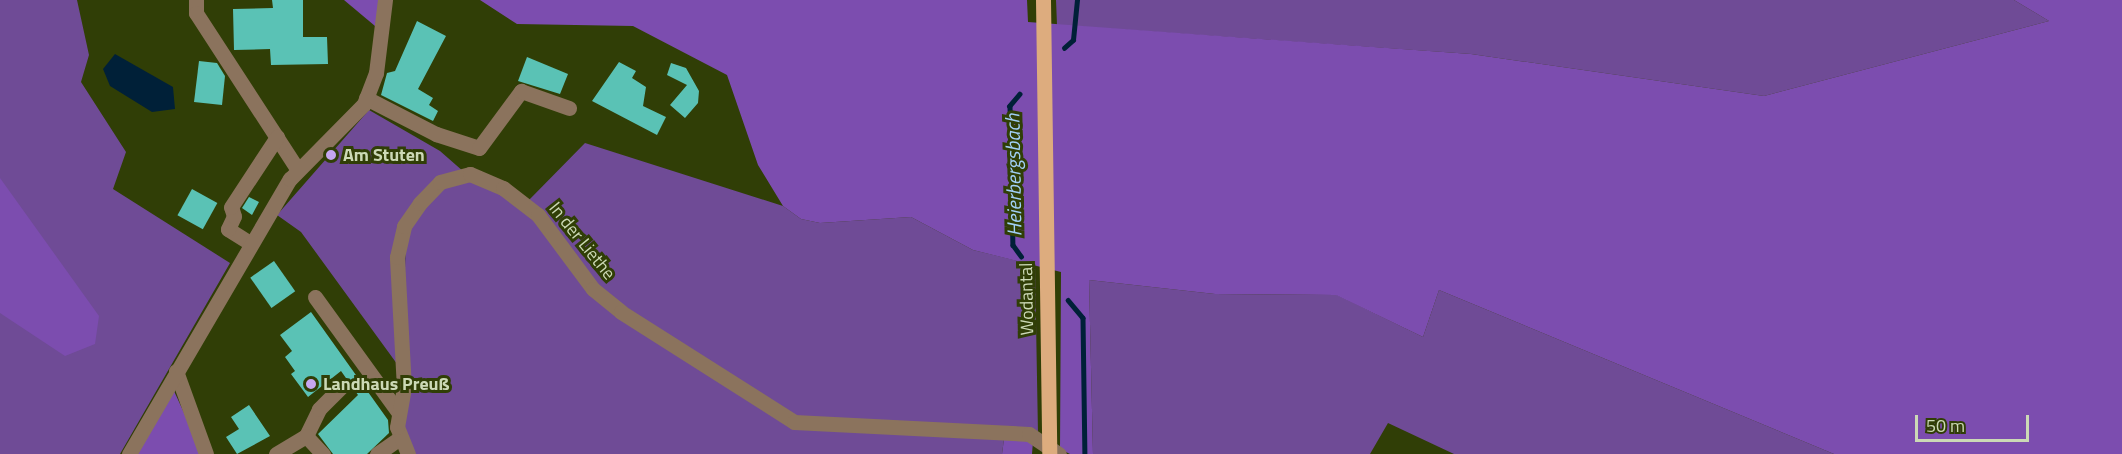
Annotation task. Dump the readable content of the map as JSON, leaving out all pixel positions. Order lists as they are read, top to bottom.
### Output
{
  "streets": {
    "main road": ["Wodantal"],
    "street": ["In der Liethe"]
  },
  "crossings": [
    ["In der Liethe", "Wodantal"]
  ],
  "water": ["Heierbergsbach"],
  "places": ["Am Stuten", "Landhaus Preuß"],
  "scale_bar": "50 m"
}
